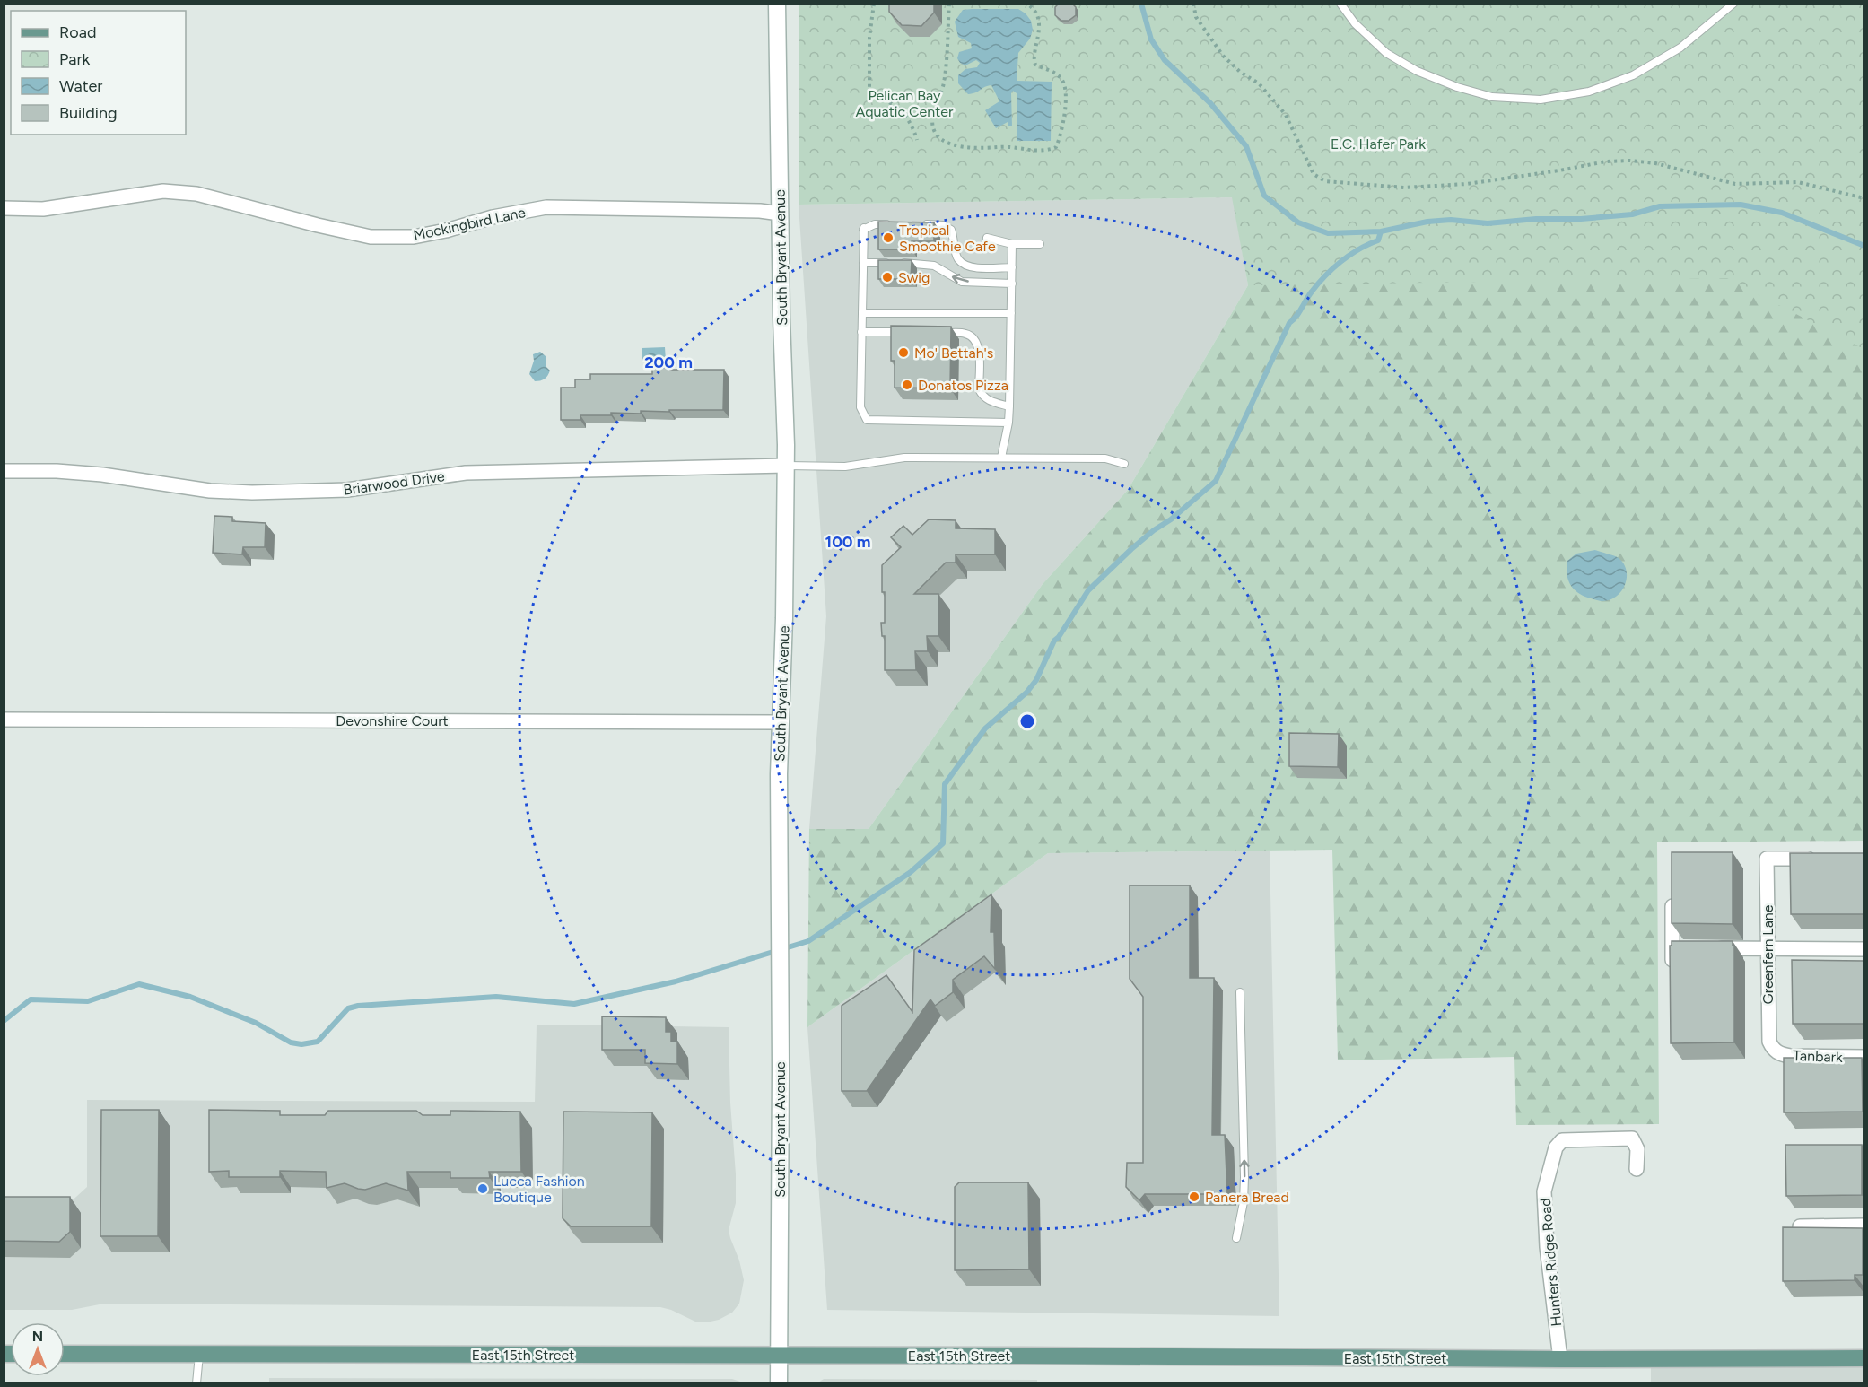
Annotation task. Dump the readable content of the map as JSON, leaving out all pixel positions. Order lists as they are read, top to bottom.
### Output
{
  "streets": {
    "main road": ["South Bryant Avenue", "East 15th Street"],
    "street": [
      "Mockingbird Lane",
      "Briarwood Drive",
      "Devonshire Court",
      "Greenfern Lane",
      "Tanbark",
      "Hunters Ridge Road"
    ]
  },
  "crossings": [
    ["Mockingbird Lane", "South Bryant Avenue"],
    ["South Bryant Avenue", "Briarwood Drive"],
    ["South Bryant Avenue", "Devonshire Court"],
    ["South Bryant Avenue", "East 15th Street"],
    ["Greenfern Lane", "Tanbark"],
    ["Hunters Ridge Road", "East 15th Street"]
  ],
  "parks": ["Pelican Bay Aquatic Center", "E.C. Hafer Park"],
  "places": [
    "Tropical Smoothie Cafe",
    "Swig",
    "Mo' Bettah's",
    "Donatos Pizza",
    "Lucca Fashion Boutique",
    "Panera Bread"
  ],
  "legend": [
    "Road",
    "Park",
    "Water",
    "Building"
  ],
  "north": "top",
  "rings": ["200 m", "100 m"]
}
